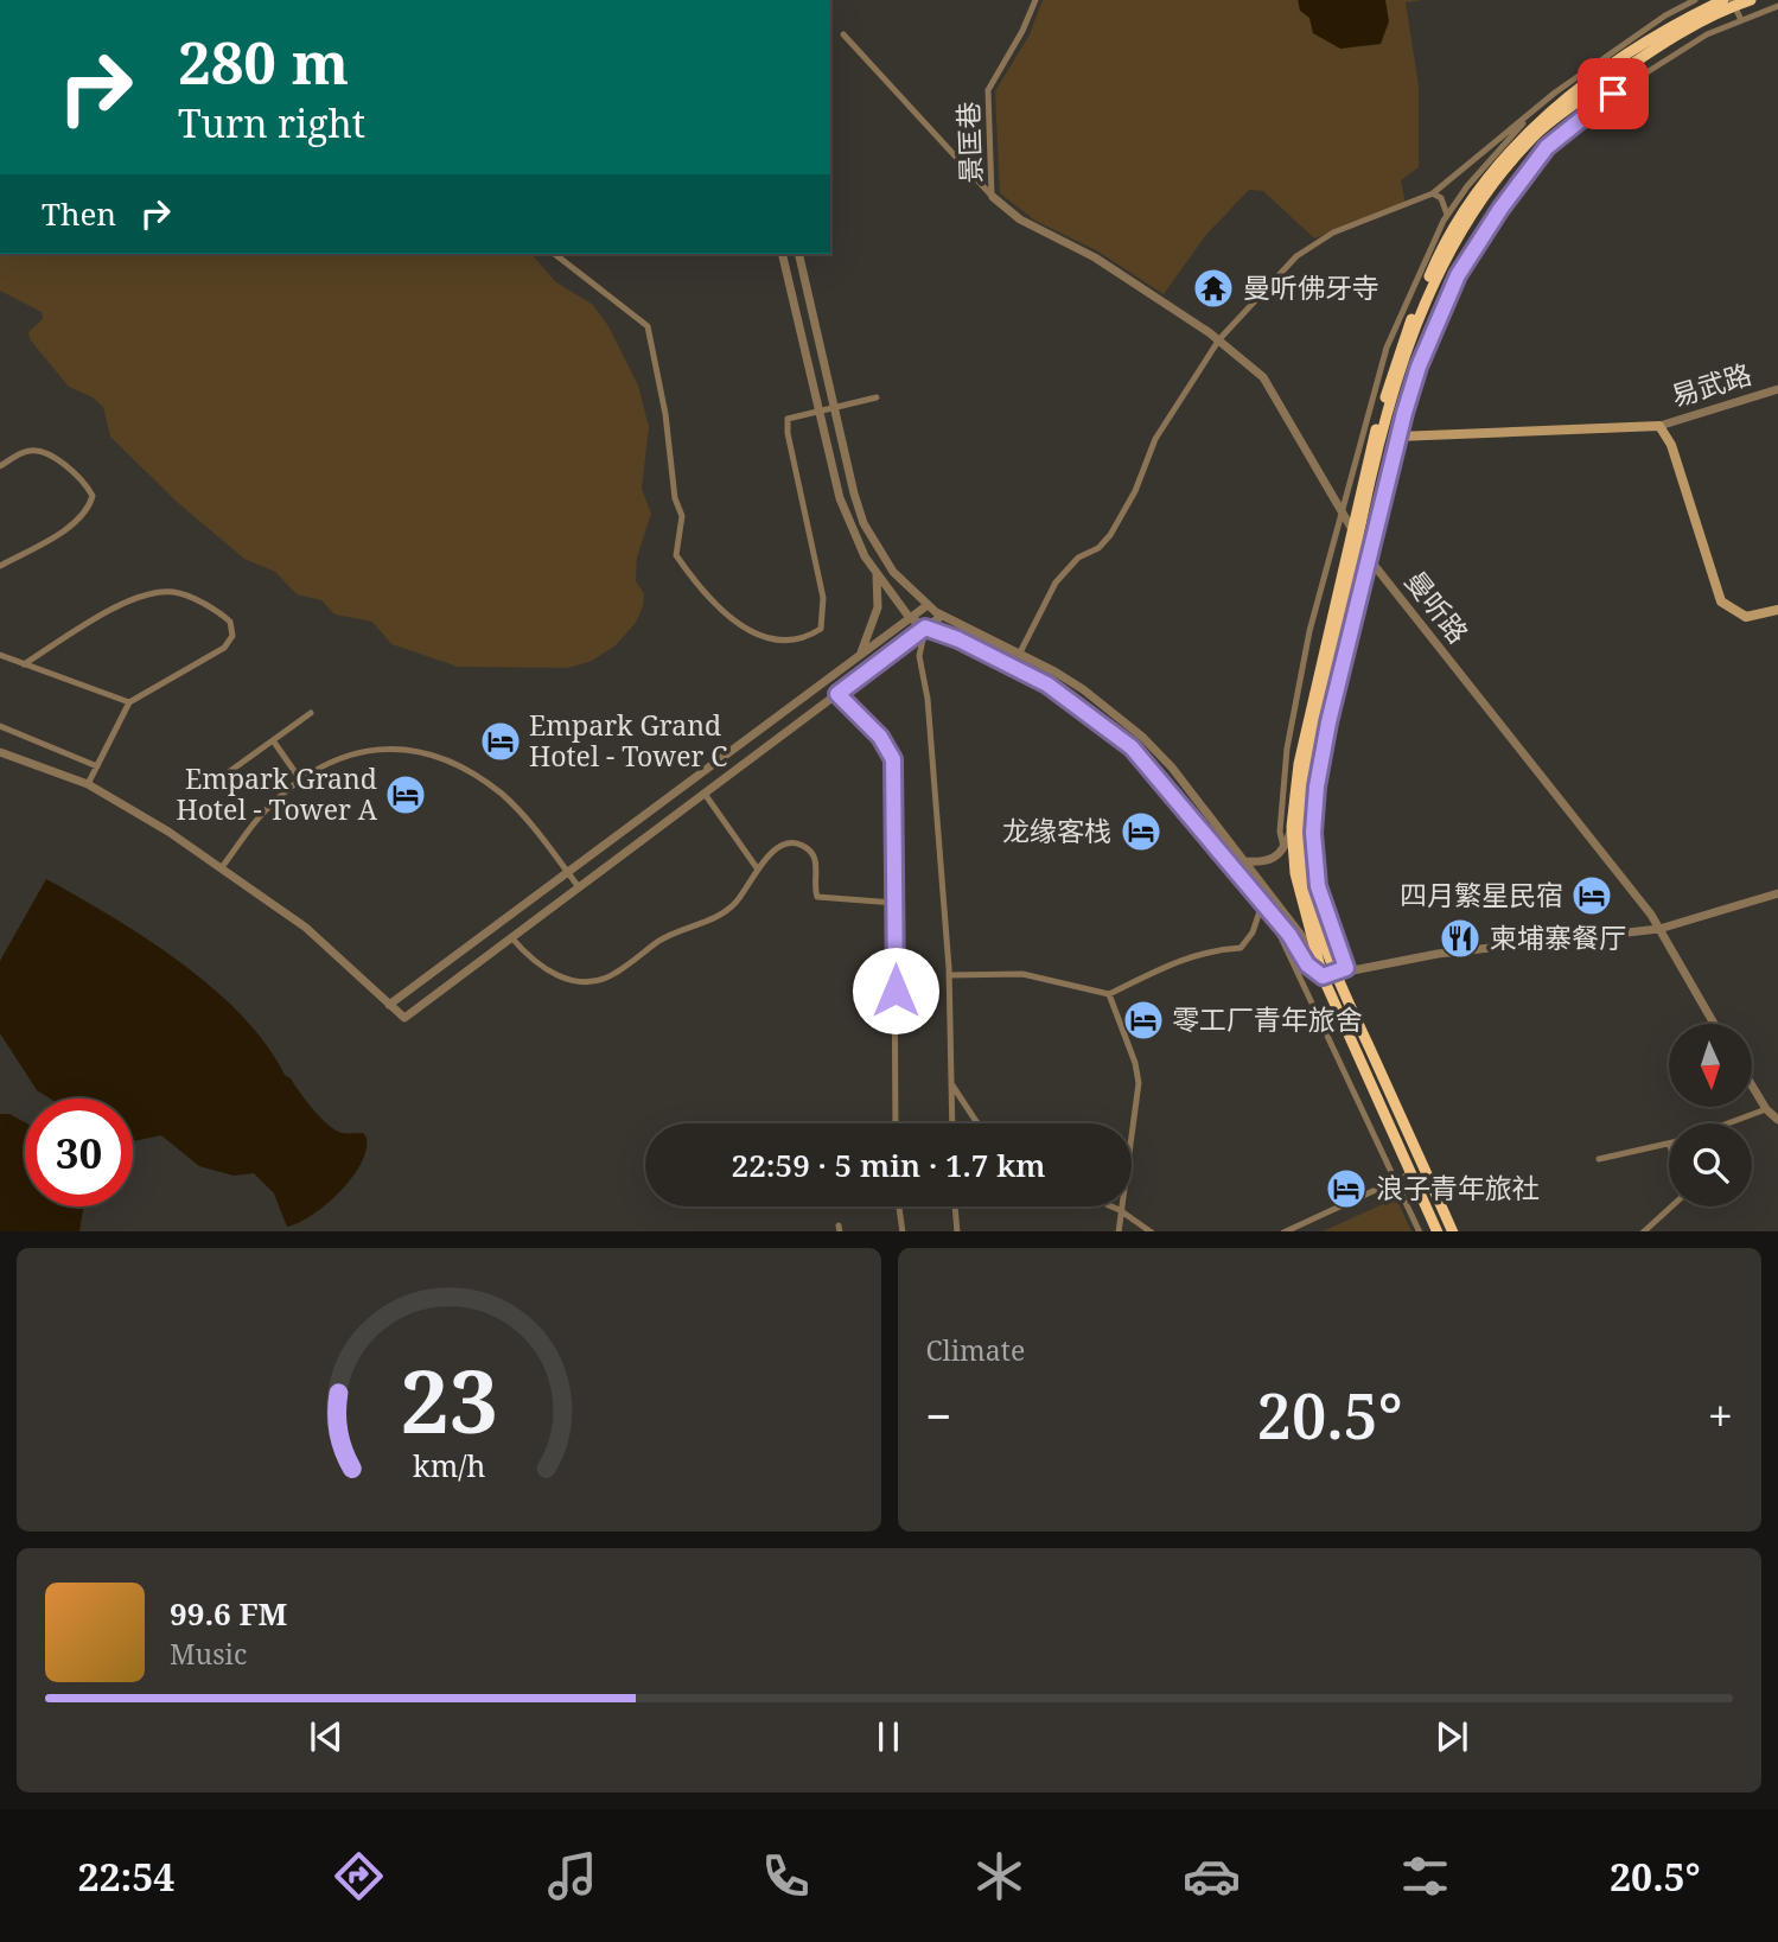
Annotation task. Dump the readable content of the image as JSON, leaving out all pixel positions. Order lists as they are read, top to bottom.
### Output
{
  "streets": {
    "street": ["景匡巷", "易武路", "曼听路"]
  },
  "crossings": [
    ["景匡巷", "曼听路"]
  ],
  "places": {
    "temple": ["曼听佛牙寺"],
    "hotel": [
      "Empark Grand Hotel - Tower C",
      "Empark Grand Hotel - Tower A",
      "龙缘客栈",
      "四月繁星民宿",
      "零工厂青年旅舍",
      "浪子青年旅社"
    ],
    "restaurant": ["柬埔寨餐厅"]
  },
  "north": "bottom",
  "page": {
    "turn": ["280 m", "Turn right"],
    "then": "Then",
    "limit": "30",
    "trip": "22:59 · 5 min · 1.7 km",
    "tile": "Climate",
    "heat": ["−", "20.5°", "+"],
    "song": ["99.6 FM", "Music"],
    "tabs": ["22:54", "20.5°"],
    "gauge": ["23", "km/h"]
  }
}
